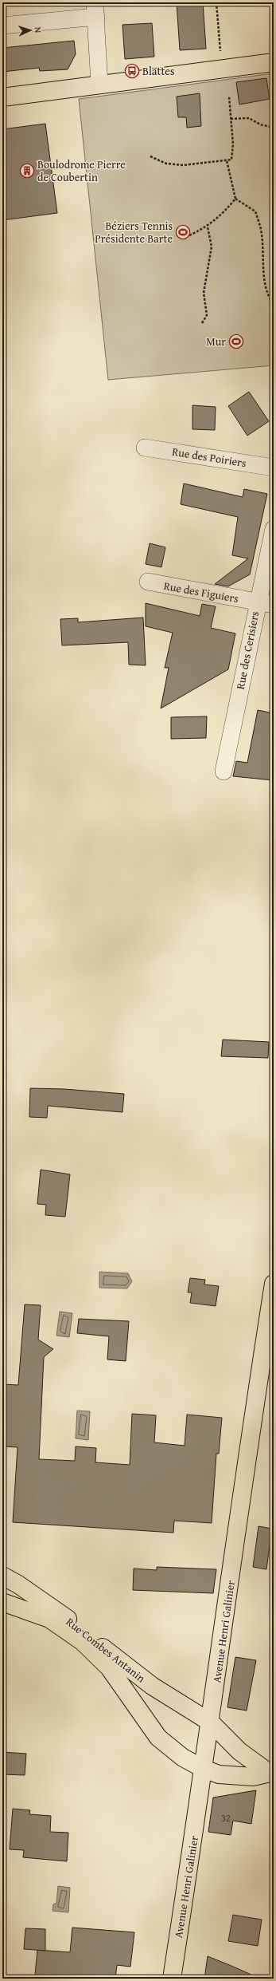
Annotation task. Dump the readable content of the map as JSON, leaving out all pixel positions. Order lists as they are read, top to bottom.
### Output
{
  "streets": {
    "main road": ["Avenue Henri Galinier", "Rue Combes Antanin"],
    "street": ["Rue des Poiriers", "Rue des Figuiers", "Rue des Cerisiers"]
  },
  "crossings": [
    ["Rue des Figuiers", "Rue des Cerisiers"],
    ["Avenue Henri Galinier", "Rue Combes Antanin"]
  ],
  "places": {
    "bus stop": ["Blattes"],
    "building": ["Boulodrome Pierre de Coubertin"],
    "sports": ["Béziers Tennis Présidente Barte", "Mur"]
  },
  "house_numbers": ["32"],
  "north": "right"
}
